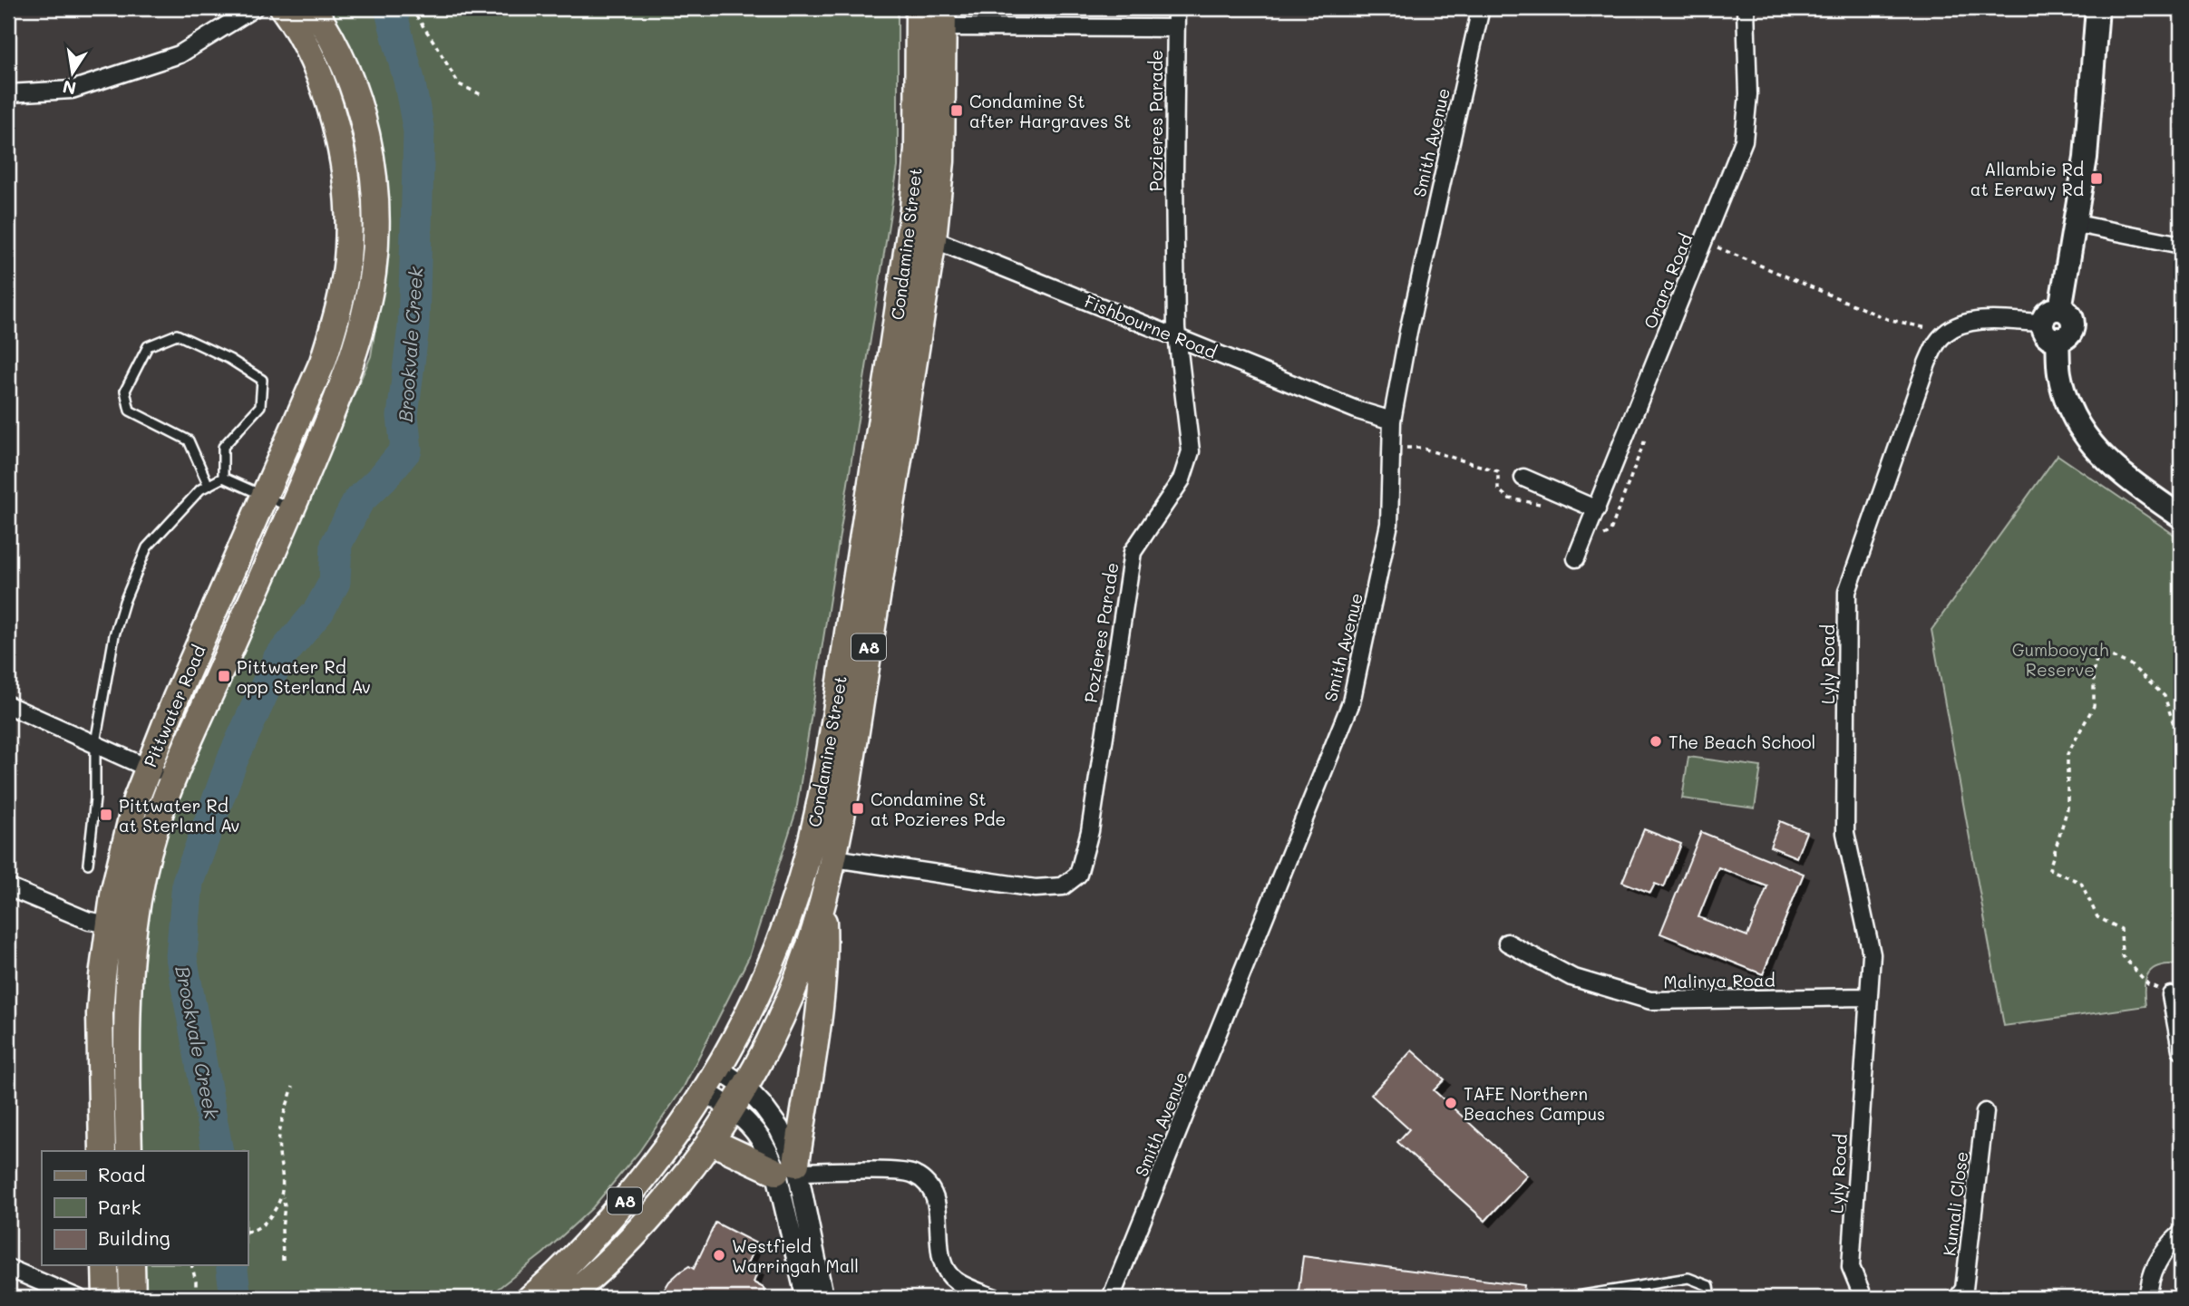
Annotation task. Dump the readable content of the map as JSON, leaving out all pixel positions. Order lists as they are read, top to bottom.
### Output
{
  "streets": {
    "main road": ["Condamine Street", "A8", "Pittwater Road"],
    "street": [
      "Pozieres Parade",
      "Smith Avenue",
      "Orara Road",
      "Fishbourne Road",
      "Lyly Road",
      "Malinya Road",
      "Kumali Close"
    ]
  },
  "crossings": [
    ["Pozieres Parade", "Condamine Street"],
    ["Pozieres Parade", "Fishbourne Road"],
    ["Smith Avenue", "Fishbourne Road"],
    ["Condamine Street", "Fishbourne Road"],
    ["Lyly Road", "Malinya Road"]
  ],
  "water": ["Brookvale Creek"],
  "parks": ["Gumbooyah Reserve"],
  "places": {
    "transit": [
      "Condamine St after Hargraves St",
      "Allambie Rd at Eerawy Rd",
      "Pittwater Rd opp Sterland Av",
      "Condamine St at Pozieres Pde",
      "Pittwater Rd at Sterland Av"
    ],
    "other": ["The Beach School", "TAFE Northern Beaches Campus", "Westfield Warringah Mall"]
  },
  "legend": ["Road", "Park", "Building"],
  "north": "bottom"
}
